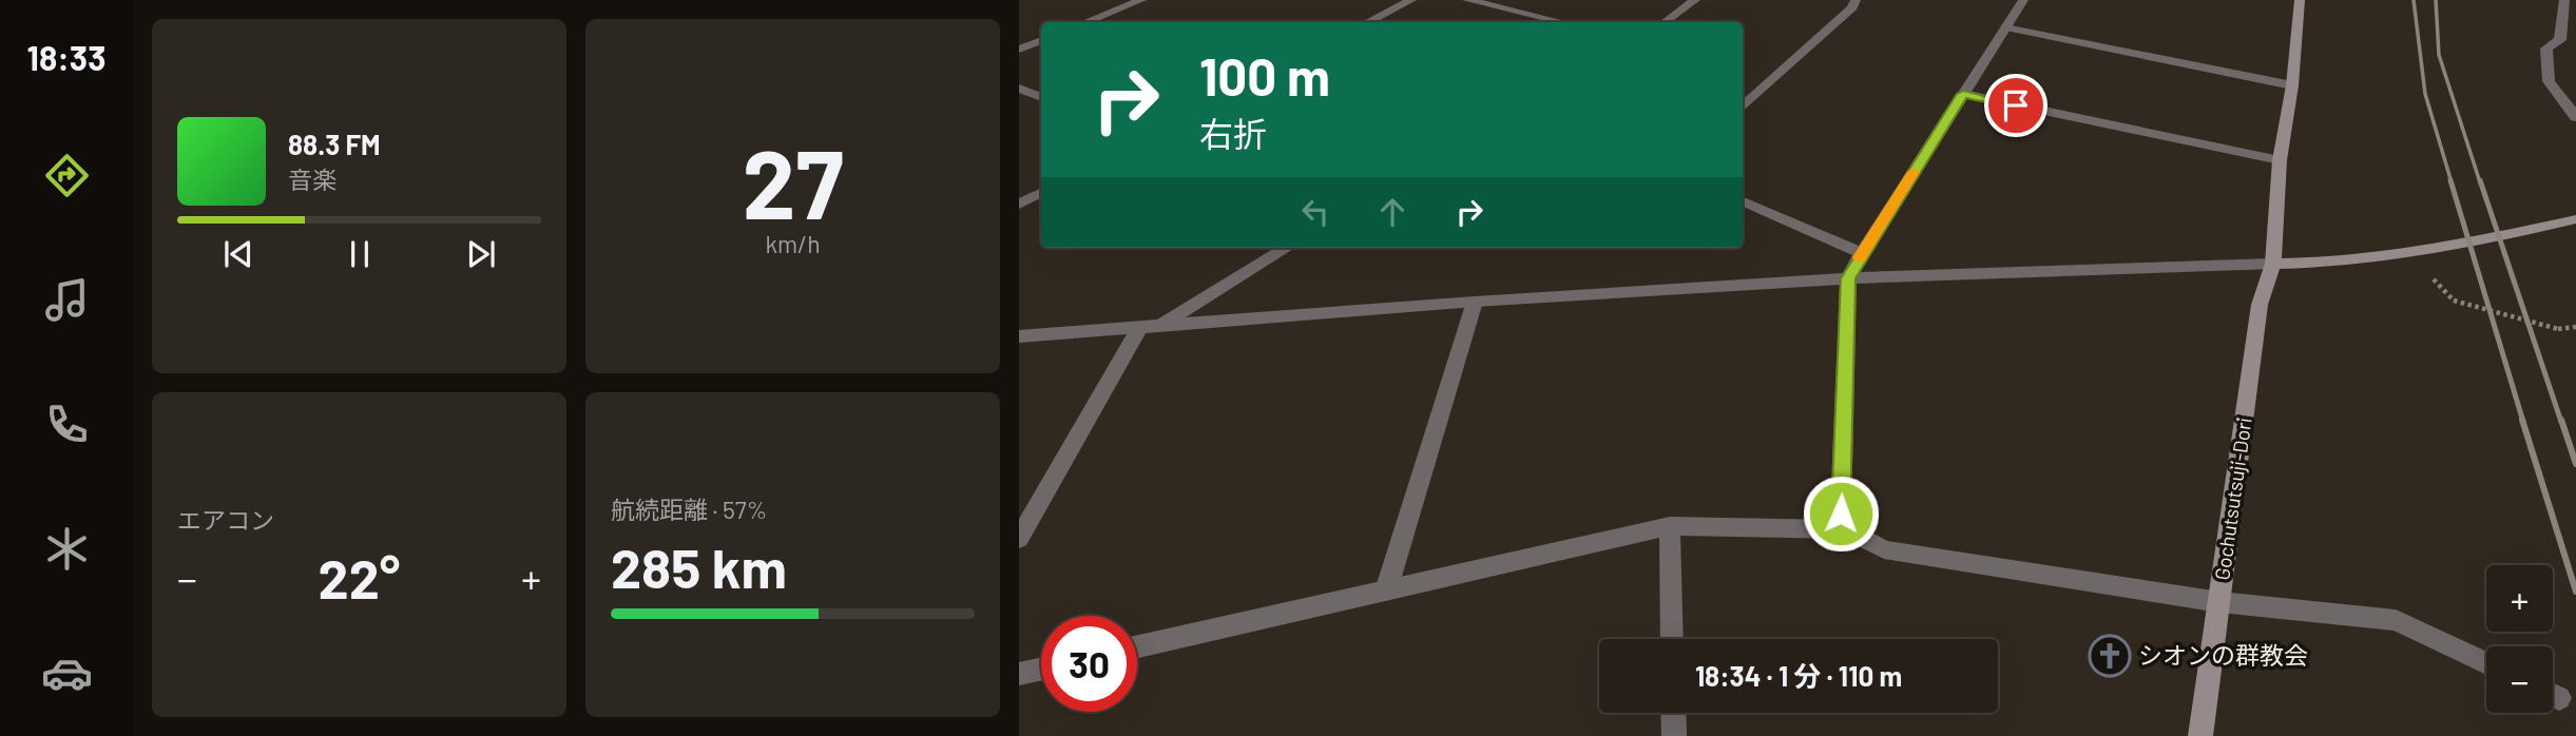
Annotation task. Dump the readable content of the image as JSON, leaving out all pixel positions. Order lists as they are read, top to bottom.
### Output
{
  "streets": {
    "street": ["Gochutsutsuji-Dori"]
  },
  "places": {
    "church": ["シオンの群教会"]
  },
  "page": {
    "tabs": "18:33",
    "tile": [
      ["27", "km/h"],
      "エアコン",
      ["航続距離 · 57%", "285 km"]
    ],
    "turn": ["100 m", "右折"],
    "song": ["88.3 FM", "音楽"],
    "heat": ["−", "22°", "+"],
    "map_buttons": ["+", "−"],
    "limit": "30",
    "trip": "18:34 · 1 分 · 110 m"
  }
}
